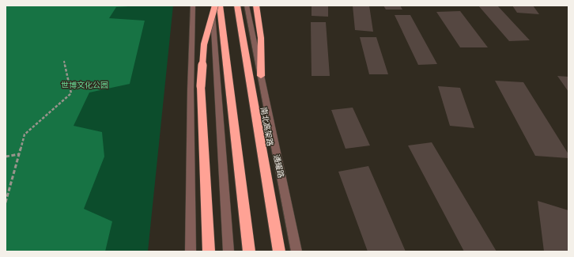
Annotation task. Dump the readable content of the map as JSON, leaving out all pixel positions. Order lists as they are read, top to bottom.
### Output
{
  "streets": {
    "highway": ["南北高架路"],
    "street": ["通耀路"]
  },
  "parks": ["世博文化公园"]
}
